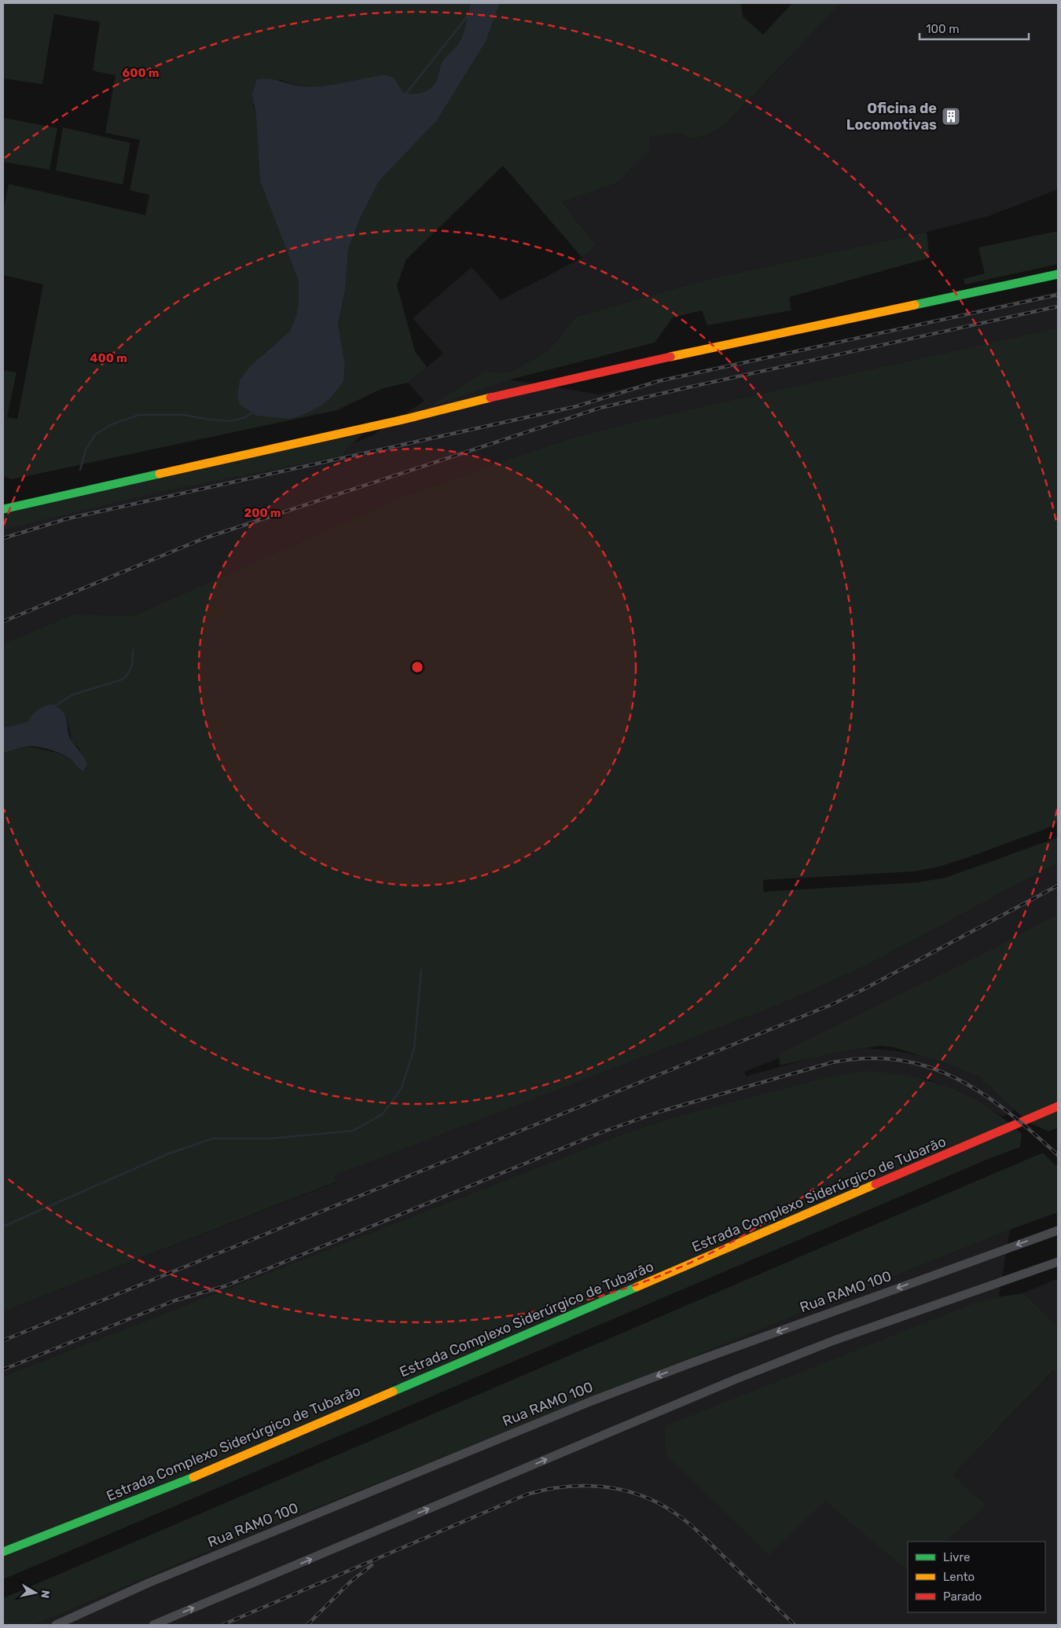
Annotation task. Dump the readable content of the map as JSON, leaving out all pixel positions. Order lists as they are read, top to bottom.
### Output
{
  "streets": {
    "street": ["Estrada Complexo Siderúrgico de Tubarão", "Rua RAMO 100"]
  },
  "places": {
    "building": ["Oficina de Locomotivas"]
  },
  "legend": ["Livre", "Lento", "Parado"],
  "scale_bar": "100 m",
  "north": "right",
  "rings": ["600 m", "400 m", "200 m"]
}
